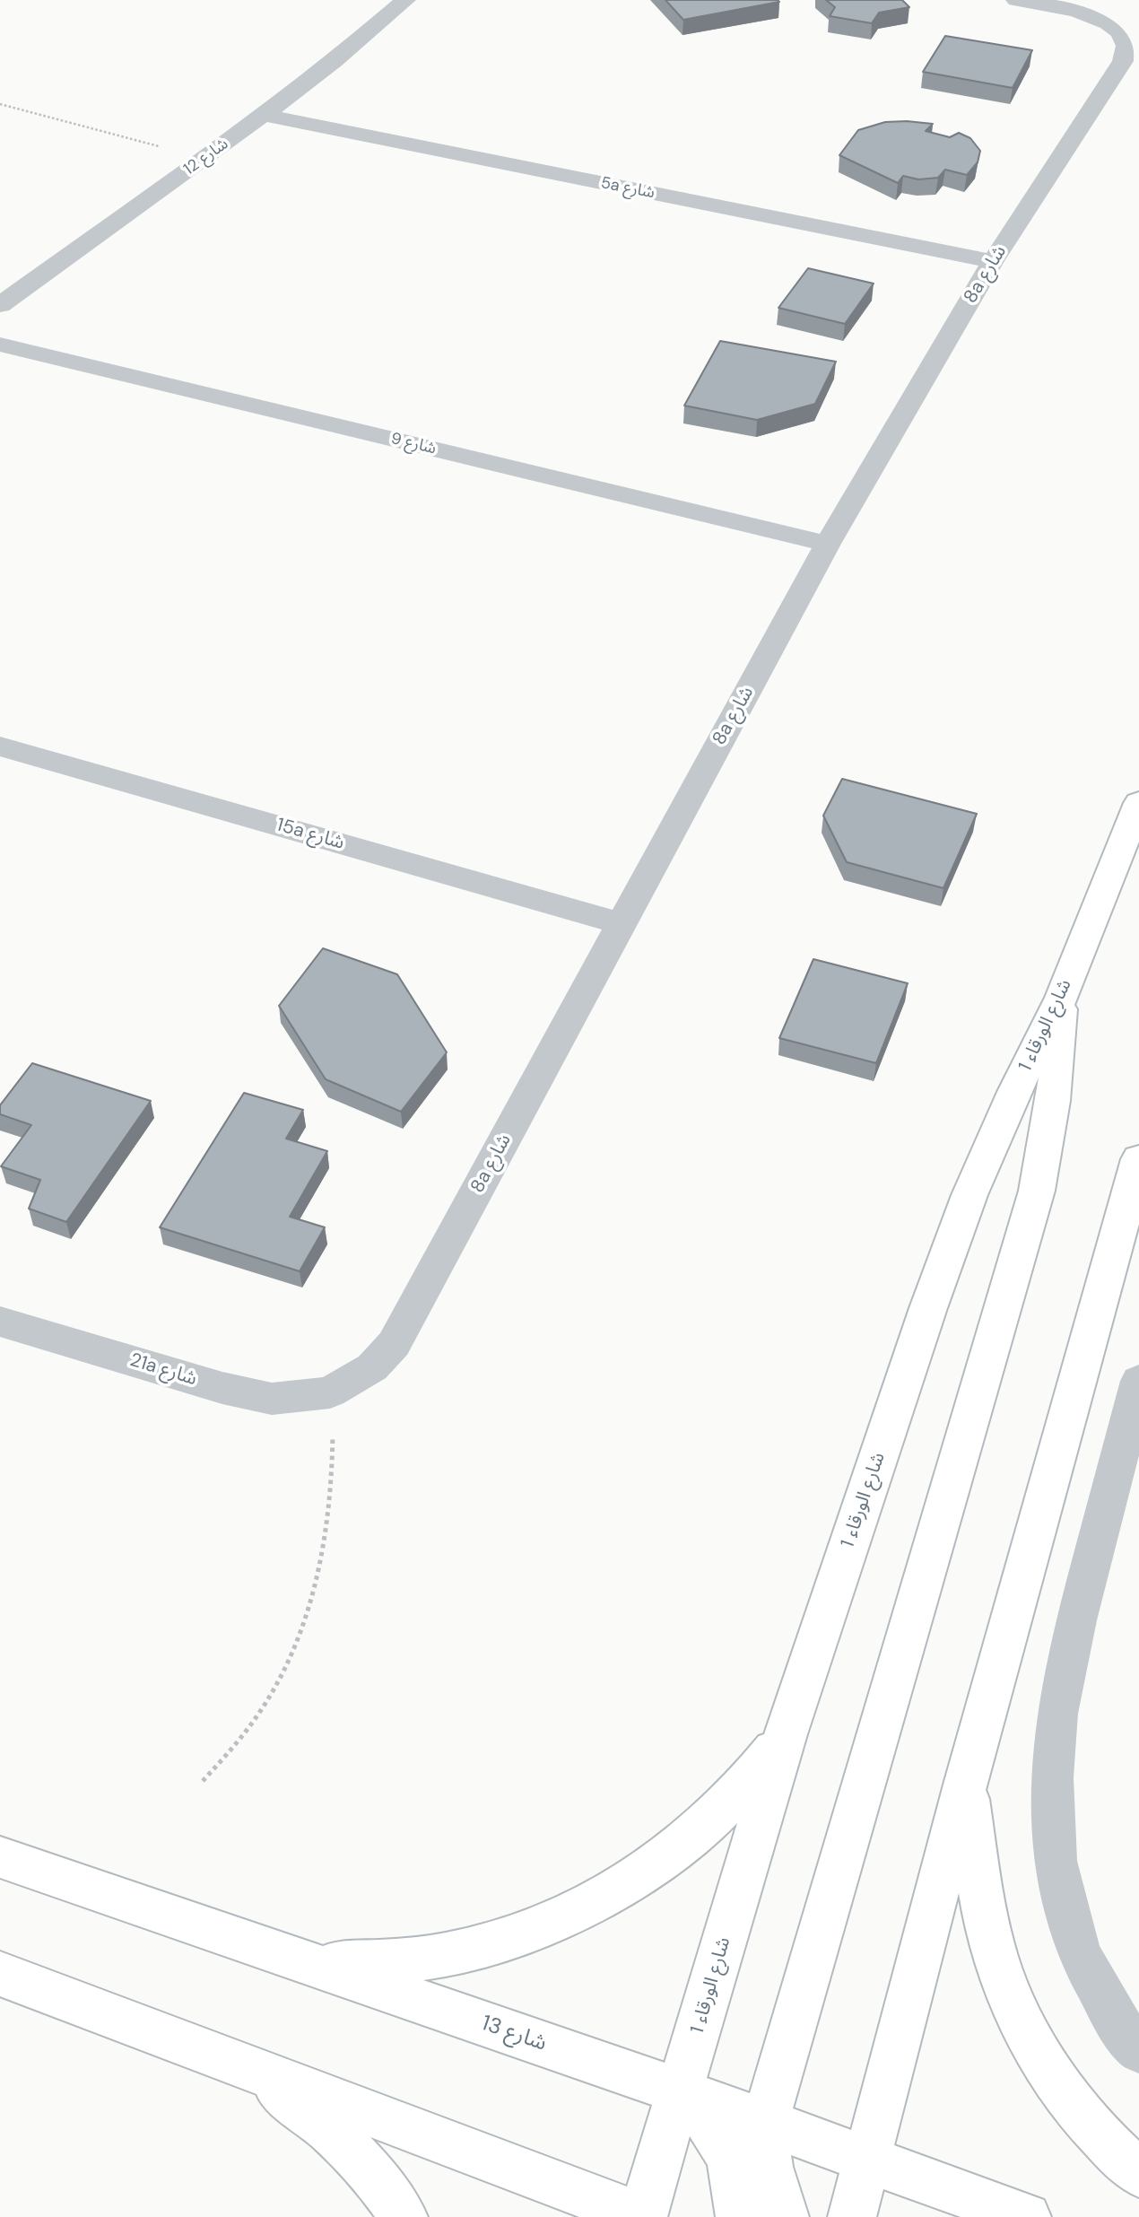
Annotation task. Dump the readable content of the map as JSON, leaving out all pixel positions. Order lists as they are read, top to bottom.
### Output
{
  "streets": {
    "main road": ["شارع الورقاء 1", "شارع 13"],
    "street": [
      "شارع 12",
      "5a شارع",
      "8a شارع",
      "شارع 9",
      "15a شارع",
      "21a شارع"
    ]
  },
  "crossings": [
    ["شارع 12", "5a شارع"],
    ["5a شارع", "8a شارع"],
    ["8a شارع", "شارع 9"],
    ["8a شارع", "15a شارع"],
    ["8a شارع", "21a شارع"],
    ["شارع الورقاء 1", "شارع 13"]
  ]
}
